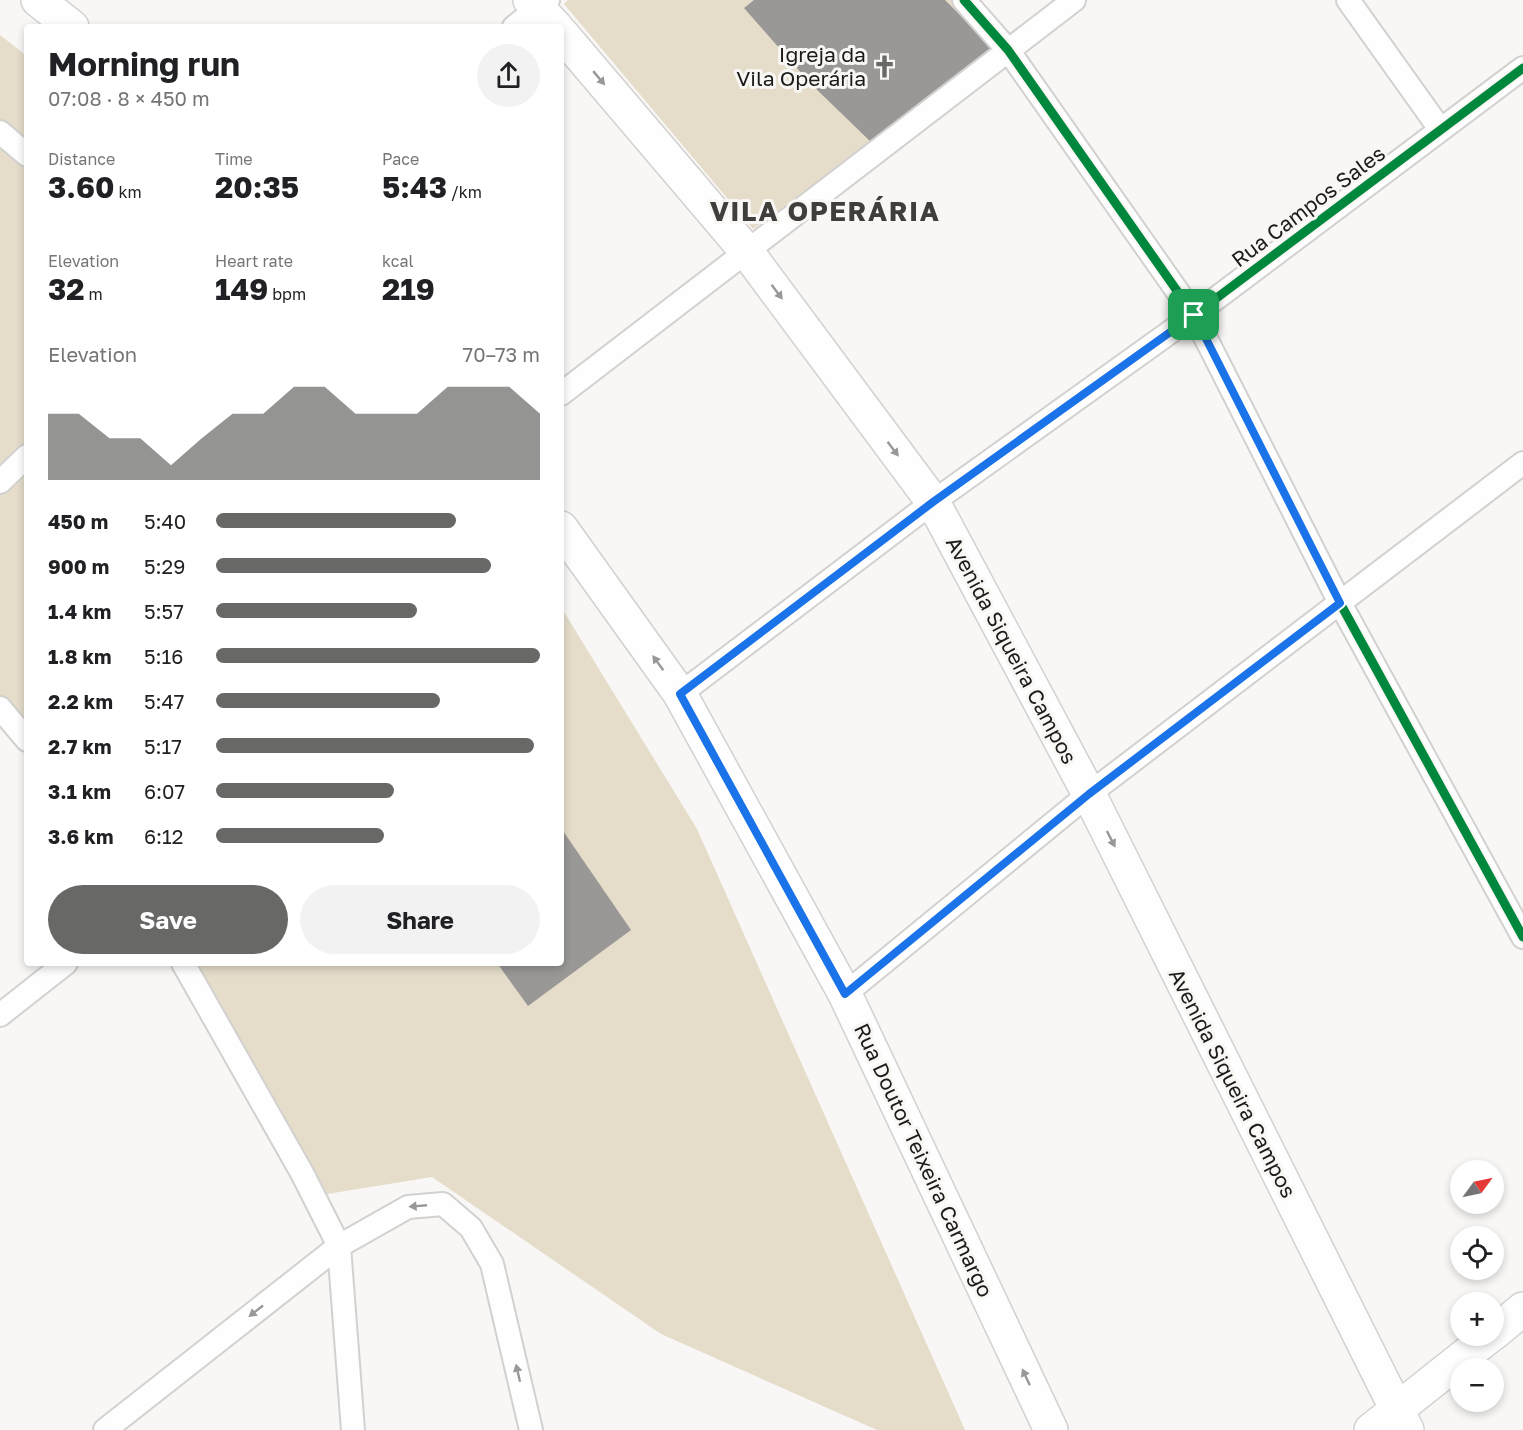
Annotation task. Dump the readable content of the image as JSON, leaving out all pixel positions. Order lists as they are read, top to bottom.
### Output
{
  "streets": {
    "main road": ["Avenida Siqueira Campos", "Rua Doutor Teixeira Carmargo"],
    "street": ["Rua Campos Sales"]
  },
  "crossings": [
    ["Rua Campos Sales", "Avenida Siqueira Campos"],
    ["Rua Campos Sales", "Rua Doutor Teixeira Carmargo"]
  ],
  "one_way": ["Avenida Siqueira Campos", "Rua Doutor Teixeira Carmargo"],
  "districts": ["VILA OPERÁRIA"],
  "places": {
    "church": ["Igreja da Vila Operária"]
  },
  "north": "top right",
  "page": {
    "heading": ["Morning run", "07:08 · 8 × 450 m"],
    "stats": [
      ["Distance", "3.60 km"],
      ["Time", "20:35"],
      ["Pace", "5:43 /km"],
      ["Elevation", "32 m"],
      ["Heart rate", "149 bpm"],
      ["kcal", "219"]
    ],
    "chart": ["Elevation", "70–73 m"],
    "list": [
      {
        "name": "450 m",
        "note": "5:40"
      },
      {
        "name": "900 m",
        "note": "5:29"
      },
      {
        "name": "1.4 km",
        "note": "5:57"
      },
      {
        "name": "1.8 km",
        "note": "5:16"
      },
      {
        "name": "2.2 km",
        "note": "5:47"
      },
      {
        "name": "2.7 km",
        "note": "5:17"
      },
      {
        "name": "3.1 km",
        "note": "6:07"
      },
      {
        "name": "3.6 km",
        "note": "6:12"
      }
    ],
    "buttons": ["Save", "Share"],
    "map_buttons": ["+", "−"]
  }
}
